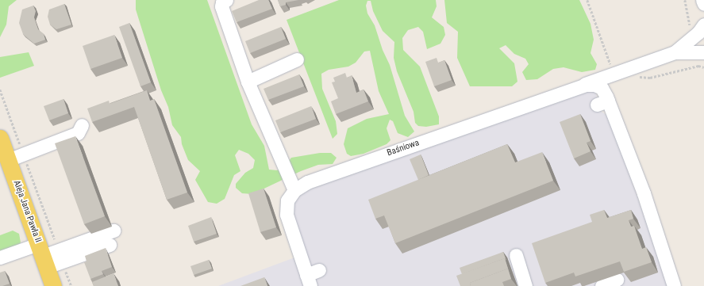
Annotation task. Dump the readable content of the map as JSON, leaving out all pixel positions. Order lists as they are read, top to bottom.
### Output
{
  "streets": {
    "main road": ["Aleja Jana Pawła II"],
    "street": ["Baśniowa"]
  }
}
